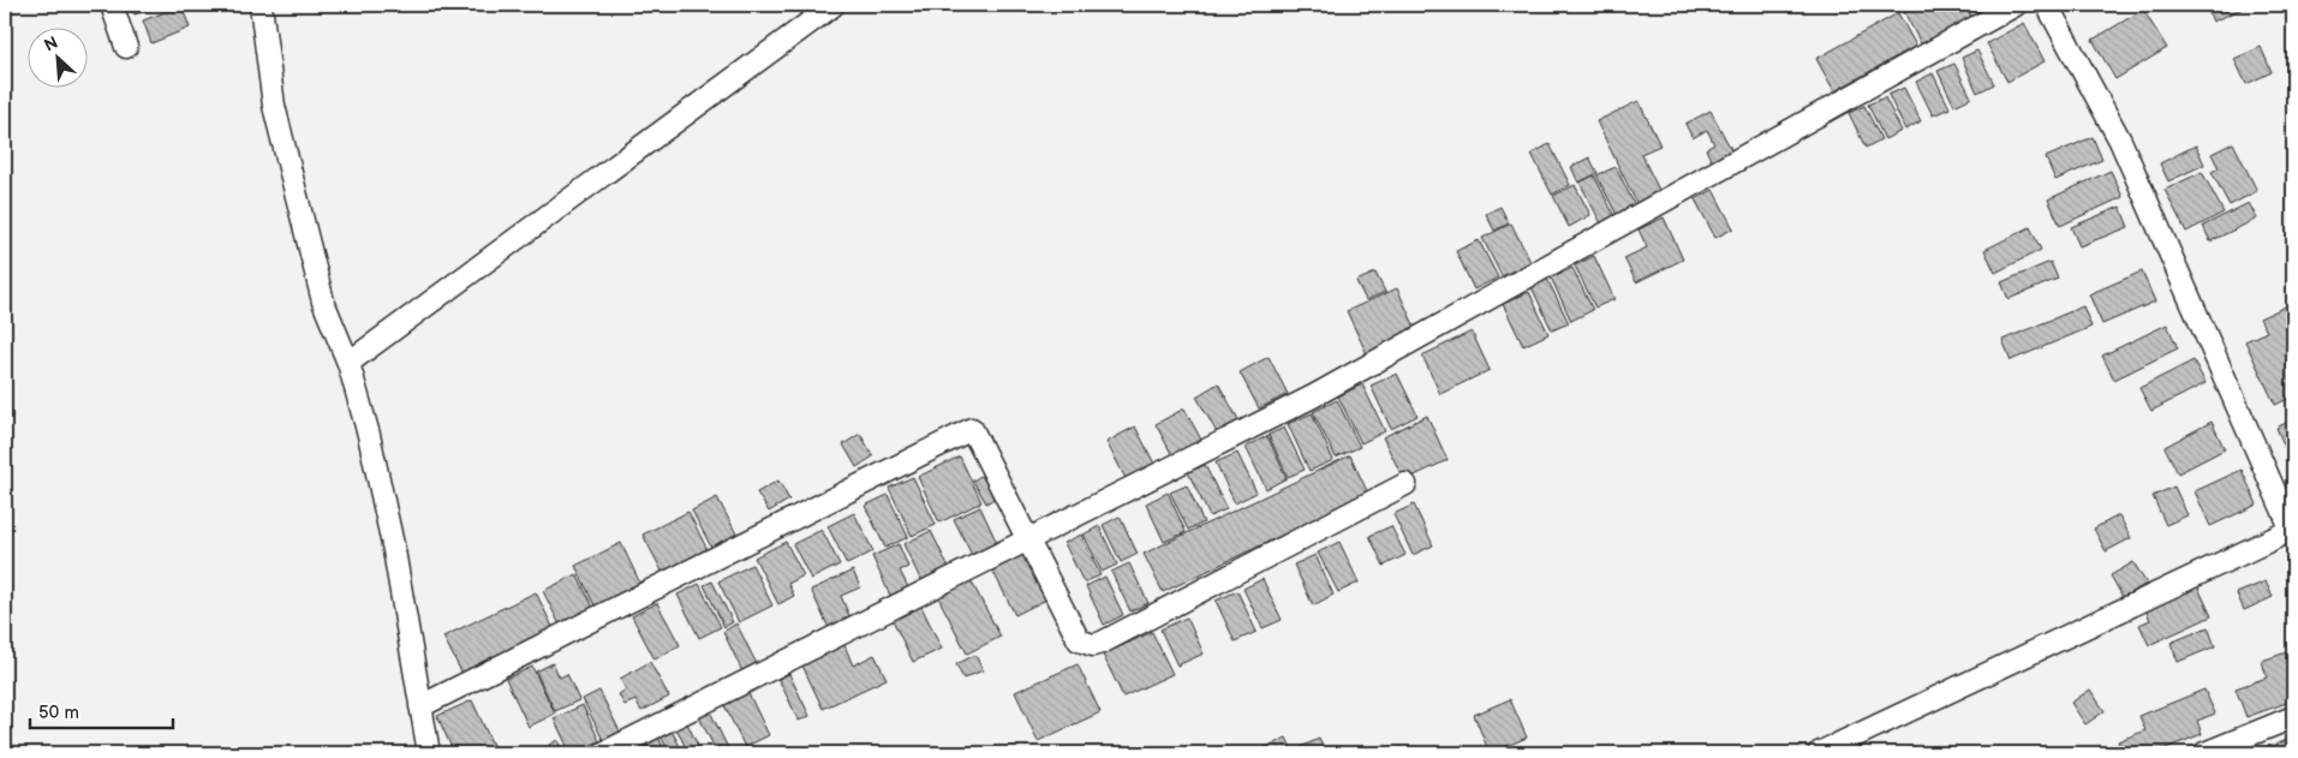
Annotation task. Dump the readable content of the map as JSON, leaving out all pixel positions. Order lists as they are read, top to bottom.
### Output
{
  "scale_bar": "50 m",
  "north": "top left"
}
